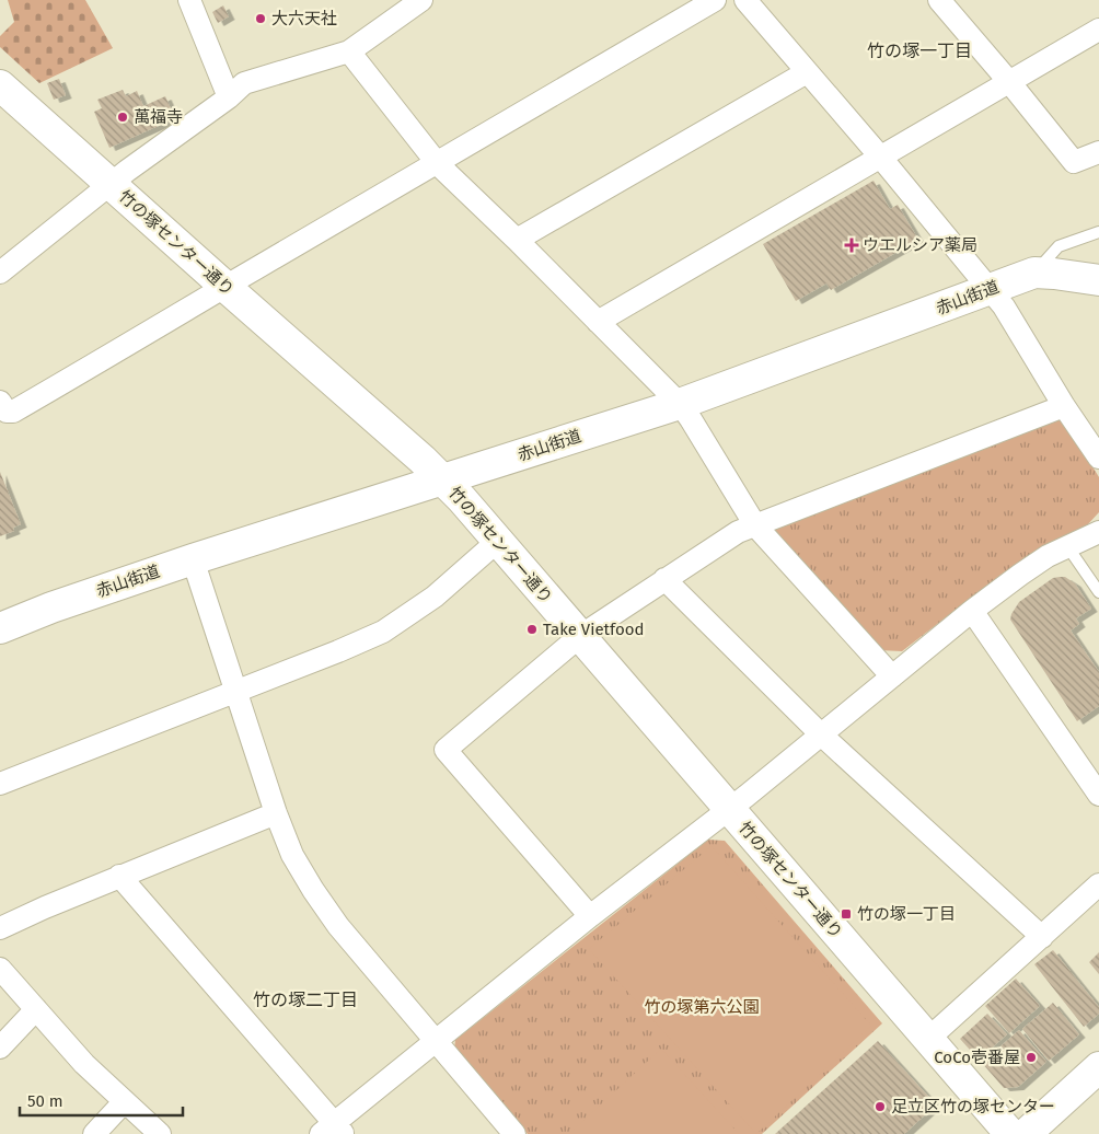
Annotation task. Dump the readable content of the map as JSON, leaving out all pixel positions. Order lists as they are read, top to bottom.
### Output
{
  "streets": {
    "street": ["竹の塚センター通り", "赤山街道"]
  },
  "crossings": [
    ["竹の塚センター通り", "赤山街道"]
  ],
  "districts": ["竹の塚一丁目", "竹の塚二丁目"],
  "parks": ["竹の塚第六公園"],
  "places": {
    "other": [
      "大六天社",
      "萬福寺",
      "Take Vietfood",
      "CoCo壱番屋",
      "足立区竹の塚センター"
    ],
    "health": ["ウエルシア薬局"],
    "transit": ["竹の塚一丁目"]
  },
  "scale_bar": "50 m"
}
